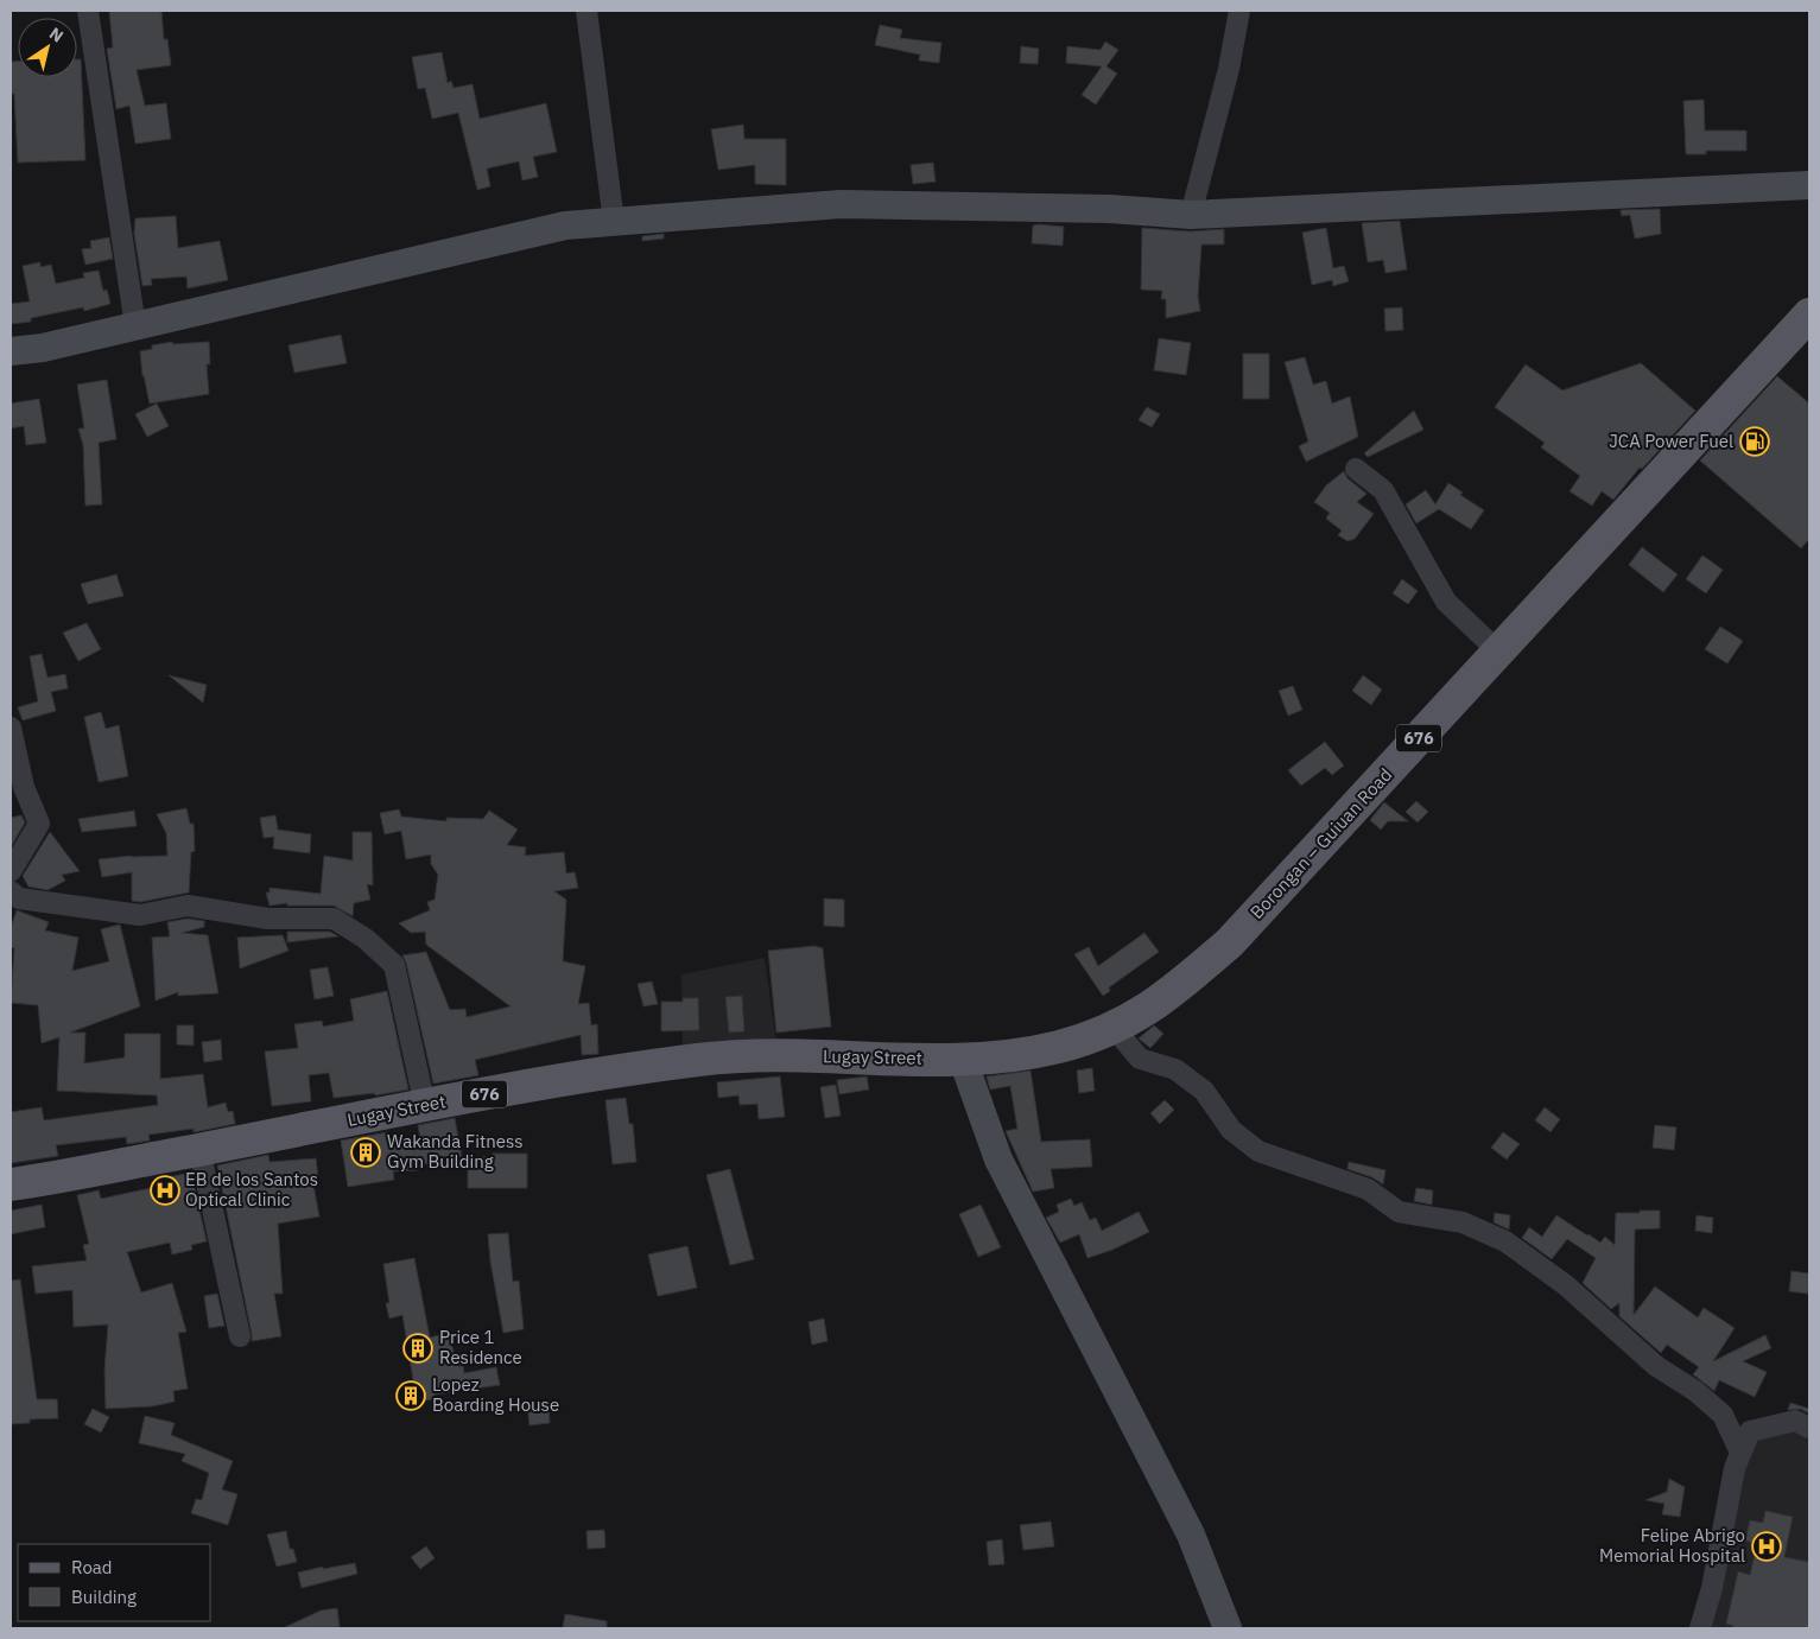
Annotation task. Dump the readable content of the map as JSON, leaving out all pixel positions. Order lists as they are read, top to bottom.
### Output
{
  "streets": {
    "main road": ["676", "Borongan – Guiuan Road", "Lugay Street"]
  },
  "crossings": [
    ["Borongan – Guiuan Road", "Lugay Street"]
  ],
  "places": {
    "fuel station": ["JCA Power Fuel"],
    "building": ["Wakanda Fitness Gym Building", "Price 1 Residence", "Lopez Boarding House"],
    "hospital": ["EB de los Santos Optical Clinic", "Felipe Abrigo Memorial Hospital"]
  },
  "legend": ["Road", "Building"],
  "north": "top right"
}
